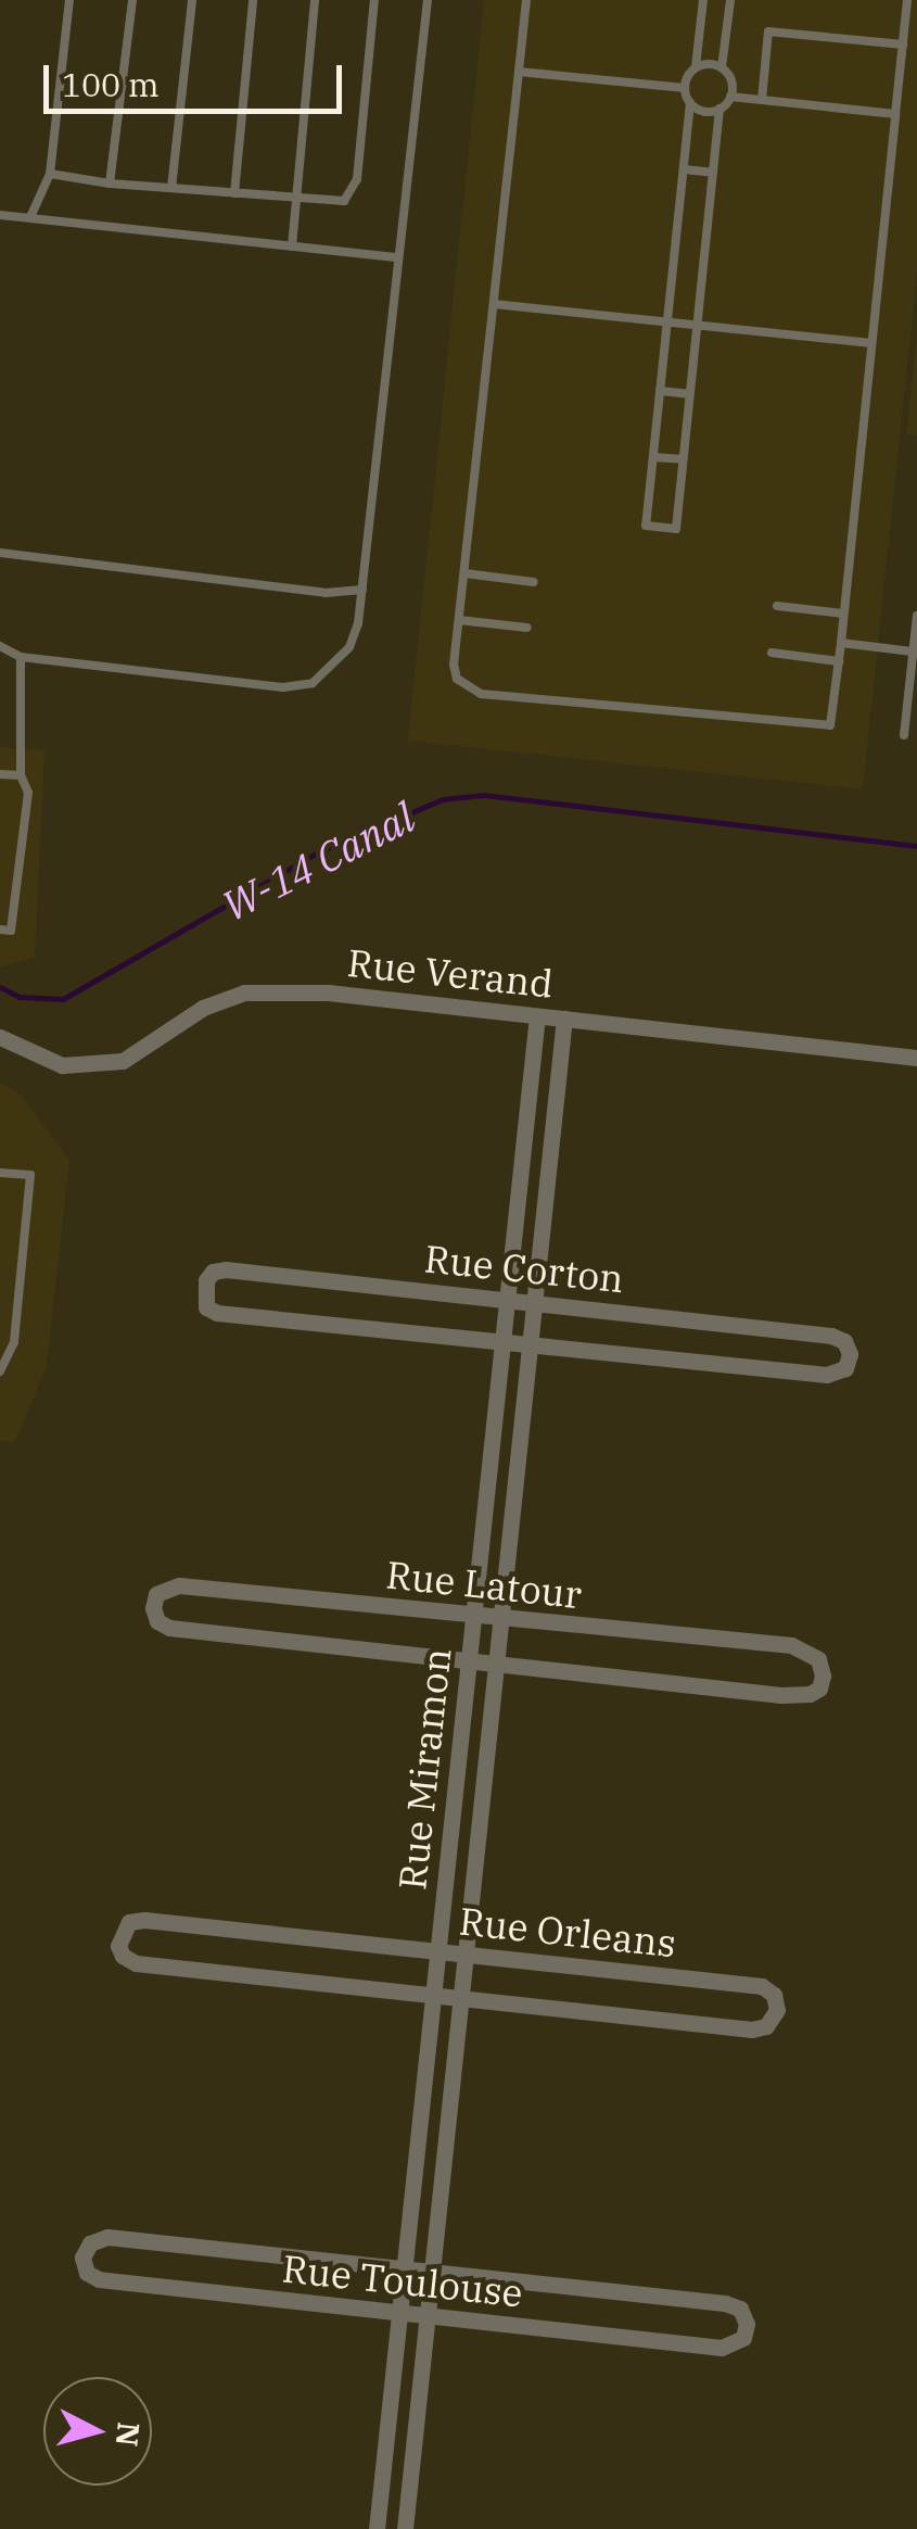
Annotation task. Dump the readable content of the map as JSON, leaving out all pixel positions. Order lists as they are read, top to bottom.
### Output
{
  "streets": {
    "street": [
      "Rue Verand",
      "Rue Corton",
      "Rue Latour",
      "Rue Miramon",
      "Rue Orleans",
      "Rue Toulouse"
    ]
  },
  "crossings": [
    ["Rue Verand", "Rue Miramon"],
    ["Rue Corton", "Rue Miramon"],
    ["Rue Latour", "Rue Miramon"],
    ["Rue Miramon", "Rue Orleans"],
    ["Rue Miramon", "Rue Toulouse"]
  ],
  "water": ["W-14 Canal"],
  "scale_bar": "100 m",
  "north": "right"
}
